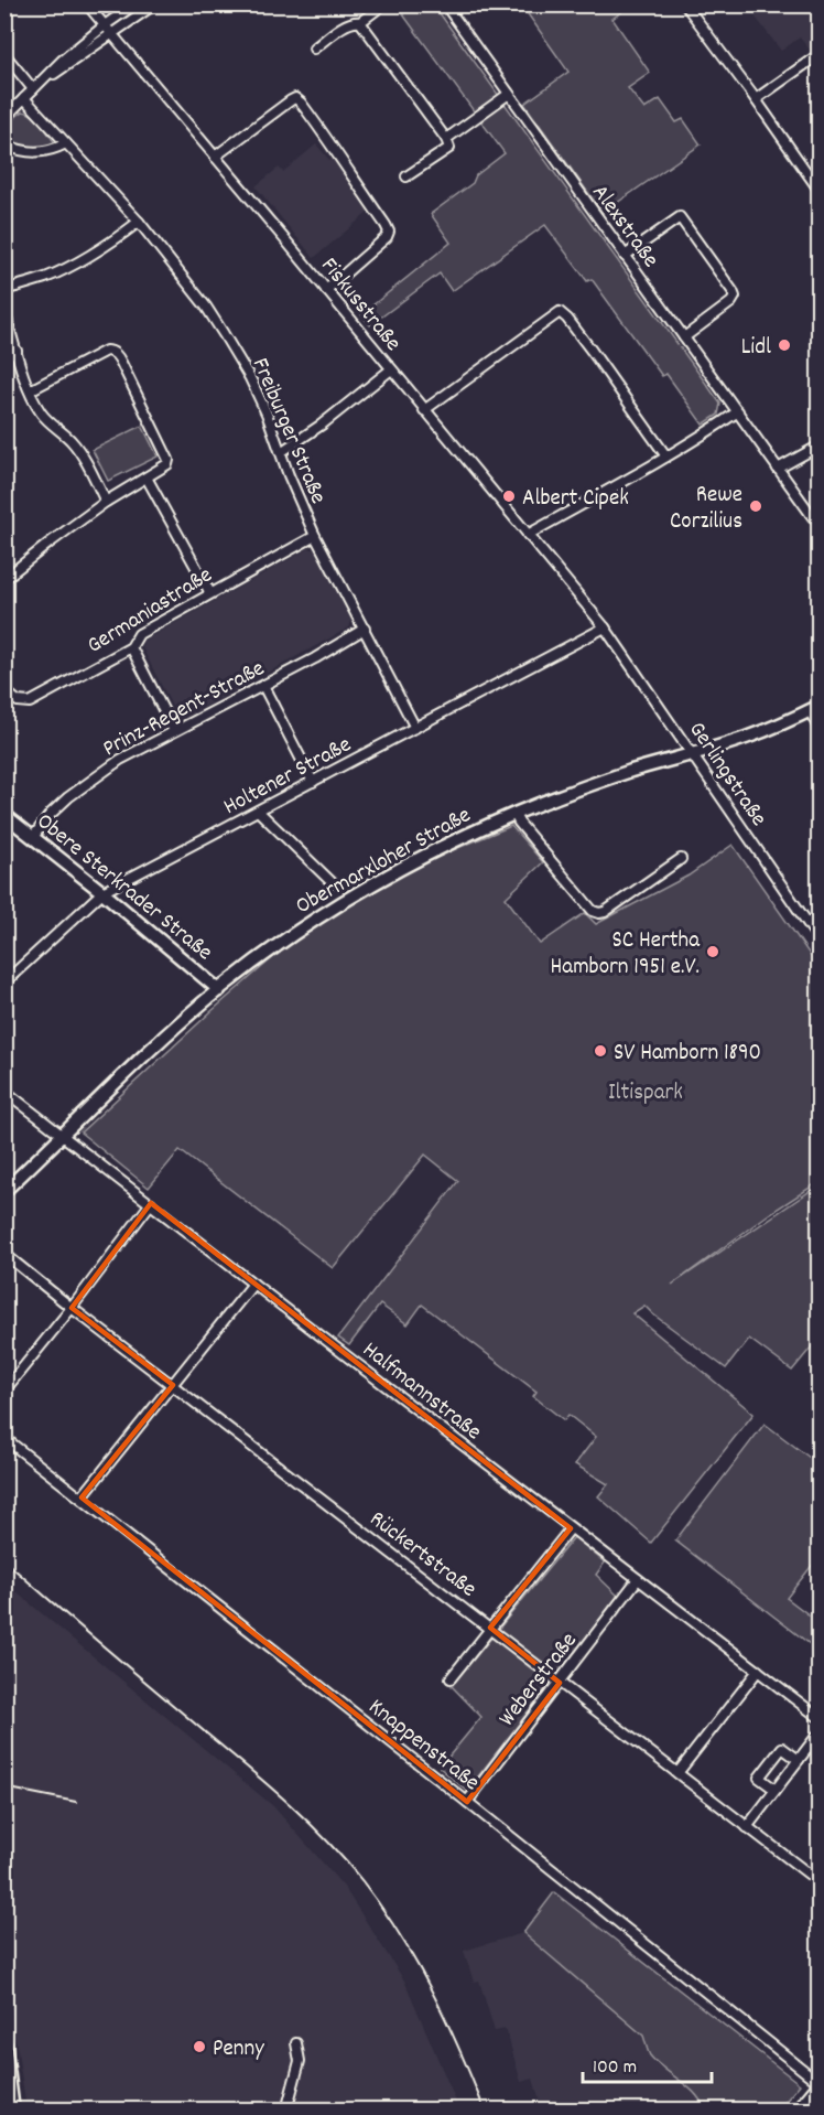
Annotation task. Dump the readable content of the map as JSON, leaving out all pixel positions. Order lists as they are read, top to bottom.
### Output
{
  "streets": {
    "street": [
      "Alexstraße",
      "Fiskusstraße",
      "Freiburger Straße",
      "Germaniastraße",
      "Prinz-Regent-Straße",
      "Gerlingstraße",
      "Holtener Straße",
      "Obermarxloher Straße",
      "Obere Sterkrader Straße",
      "Halfmannstraße",
      "Rückertstraße",
      "Weberstraße",
      "Knappenstraße"
    ]
  },
  "crossings": [
    ["Fiskusstraße", "Gerlingstraße"],
    ["Fiskusstraße", "Holtener Straße"],
    ["Freiburger Straße", "Germaniastraße"],
    ["Freiburger Straße", "Prinz-Regent-Straße"],
    ["Freiburger Straße", "Holtener Straße"],
    ["Prinz-Regent-Straße", "Obere Sterkrader Straße"],
    ["Gerlingstraße", "Holtener Straße"],
    ["Gerlingstraße", "Obermarxloher Straße"],
    ["Holtener Straße", "Obere Sterkrader Straße"],
    ["Obermarxloher Straße", "Obere Sterkrader Straße"],
    ["Obermarxloher Straße", "Halfmannstraße"],
    ["Halfmannstraße", "Weberstraße"],
    ["Rückertstraße", "Weberstraße"],
    ["Weberstraße", "Knappenstraße"]
  ],
  "parks": ["Iltispark"],
  "places": [
    "Lidl",
    "Albert Cipek",
    "Rewe Corzilius",
    "SC Hertha Hamborn 1951 e.V.",
    "SV Hamborn 1890",
    "Penny"
  ],
  "scale_bar": "100 m"
}
